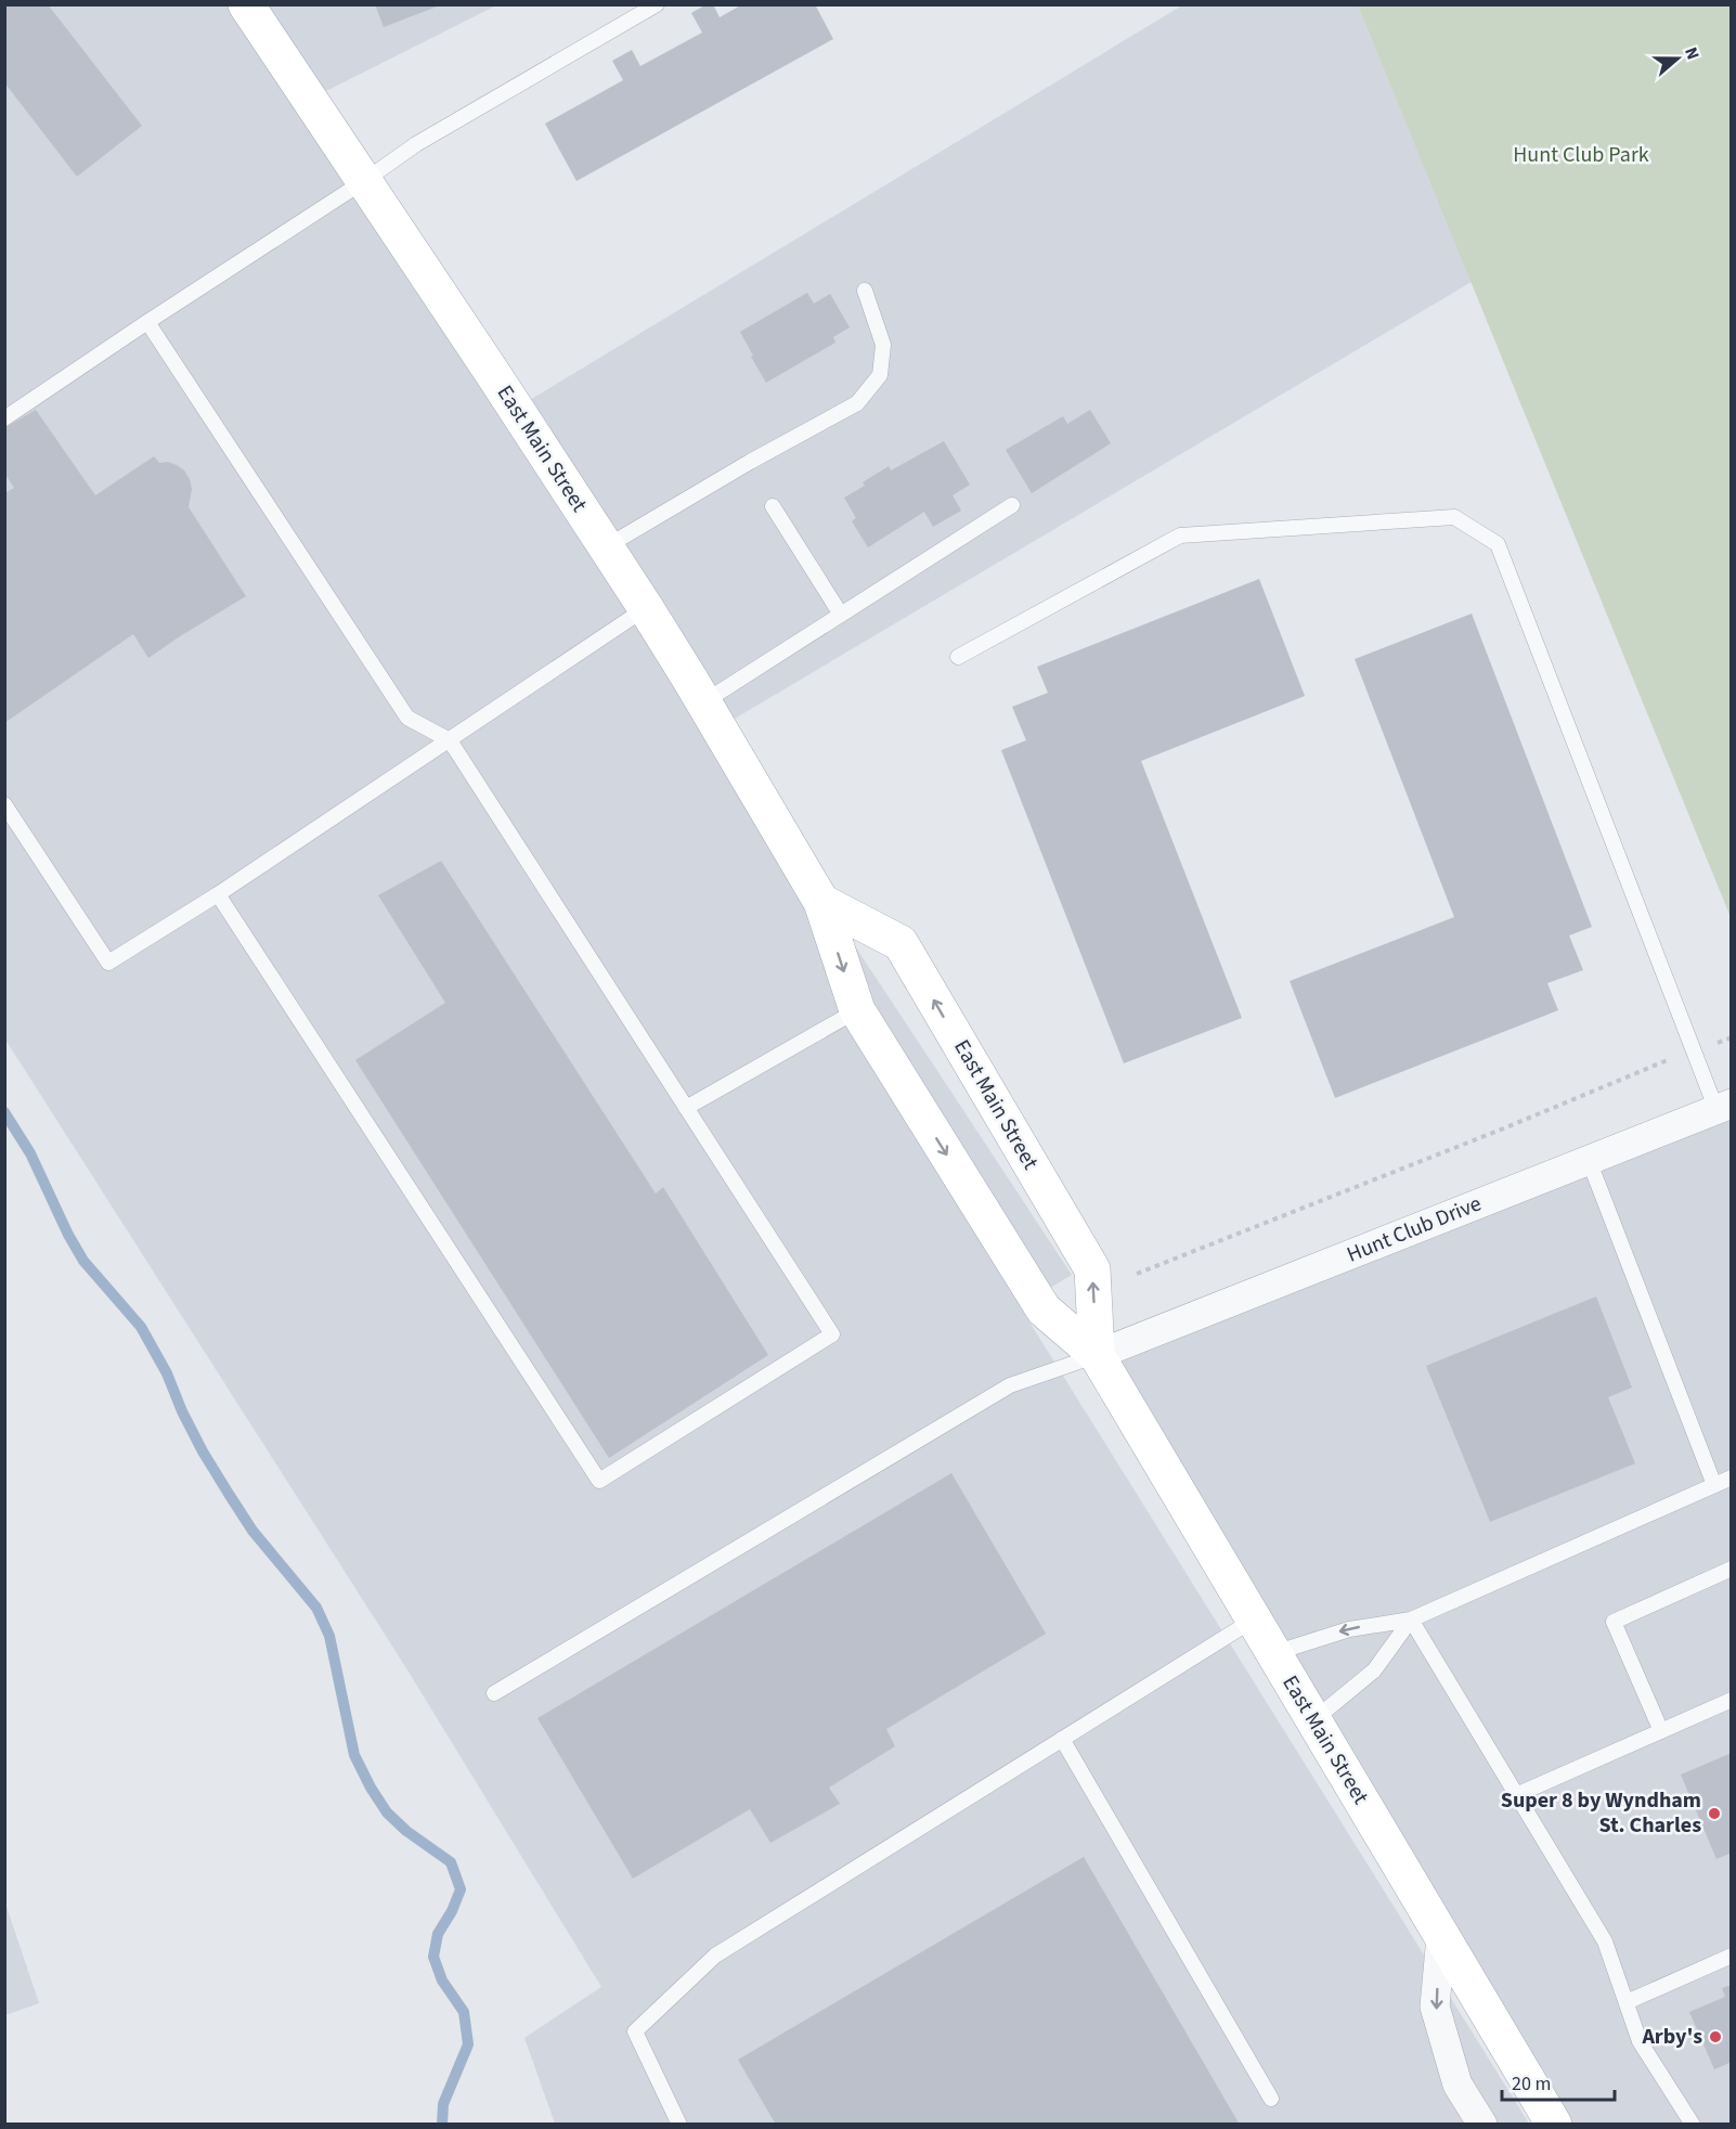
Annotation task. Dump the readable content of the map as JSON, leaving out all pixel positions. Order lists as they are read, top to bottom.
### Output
{
  "streets": {
    "main road": ["East Main Street"],
    "street": ["Hunt Club Drive"]
  },
  "crossings": [
    ["East Main Street", "Hunt Club Drive"]
  ],
  "parks": ["Hunt Club Park"],
  "places": ["Super 8 by Wyndham St. Charles", "Arby's"],
  "scale_bar": "20 m",
  "north": "right"
}
